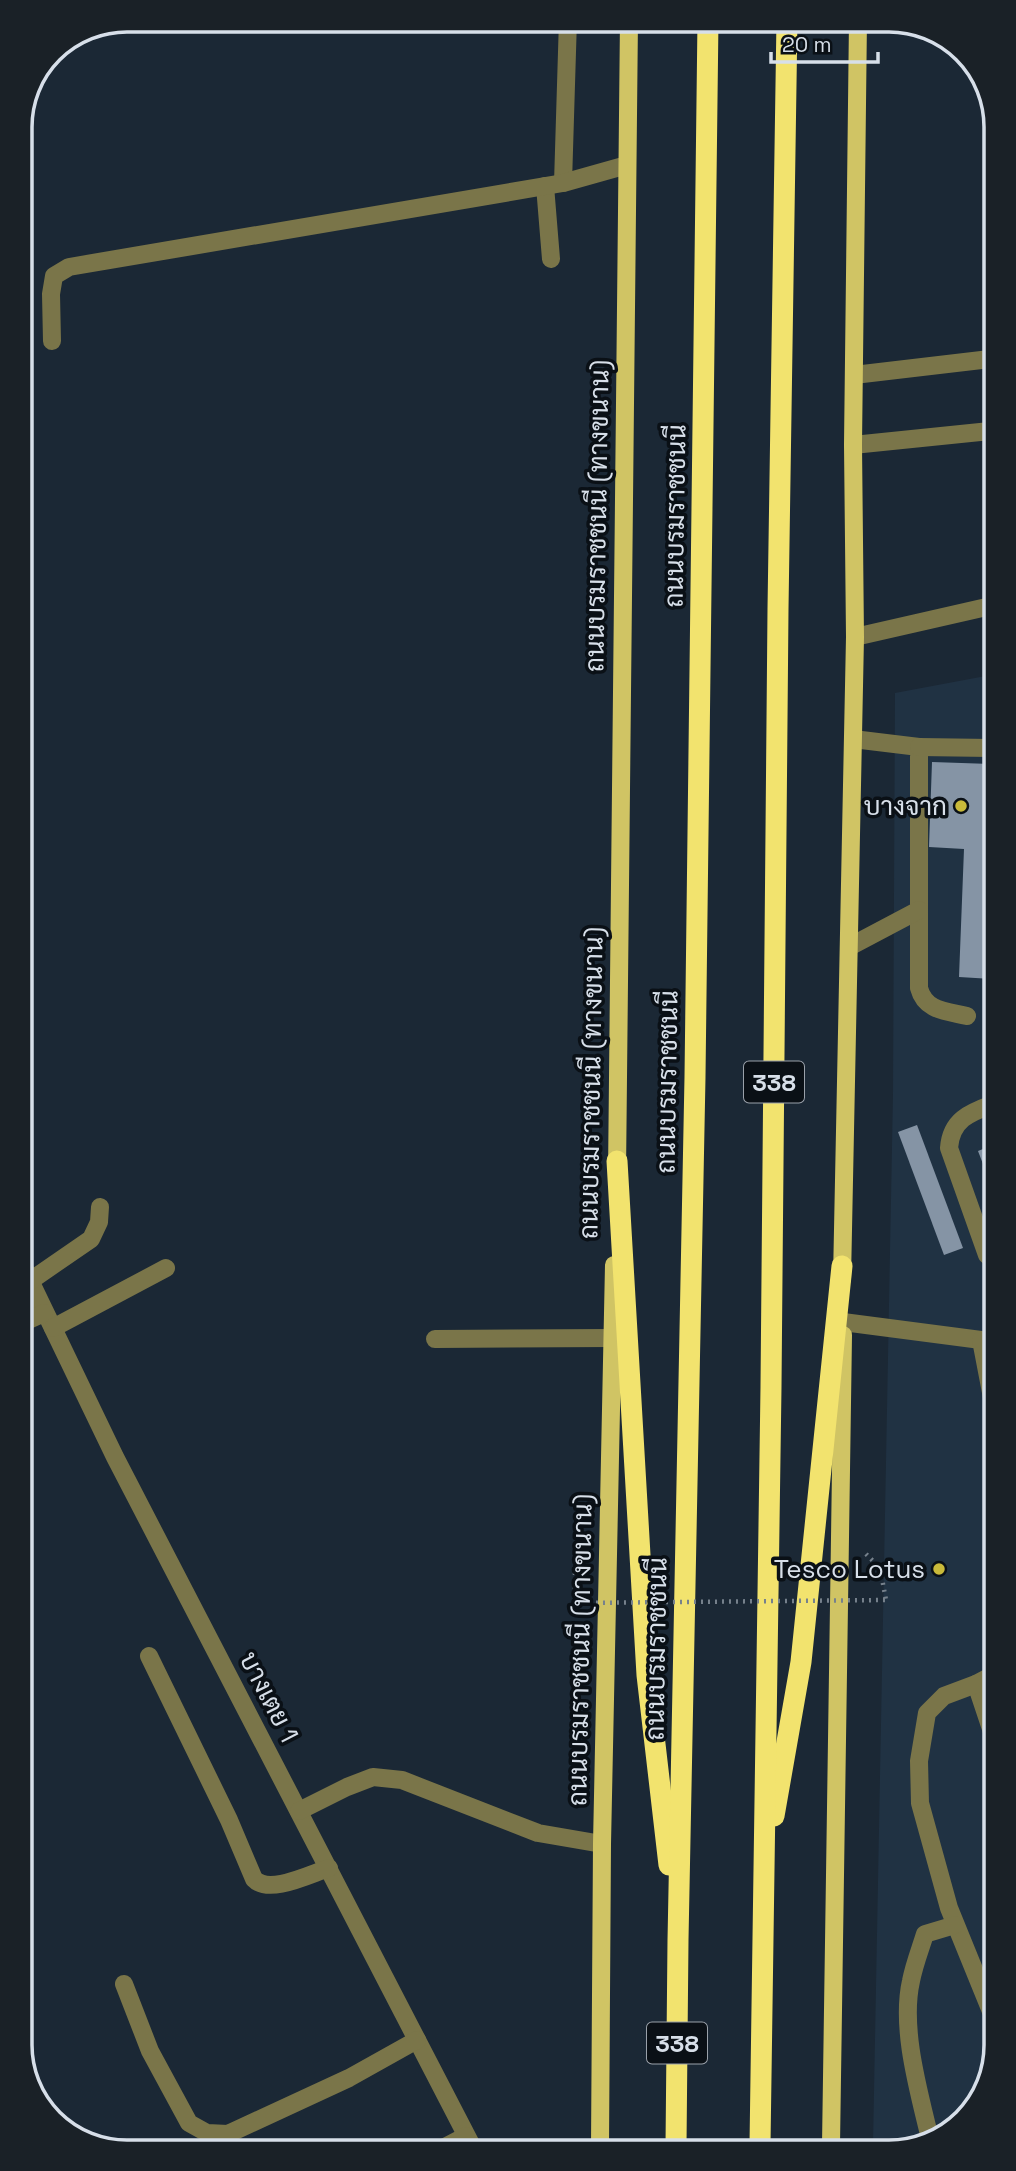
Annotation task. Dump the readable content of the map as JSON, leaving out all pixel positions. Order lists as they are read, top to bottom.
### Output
{
  "streets": {
    "highway": ["ถนนบรมราชชนนี", "338"],
    "main road": ["ถนนบรมราชชนนี (ทางขนาน)"],
    "street": ["บางเตย 1"]
  },
  "places": ["บางจาก", "Tesco Lotus"],
  "scale_bar": "20 m"
}
